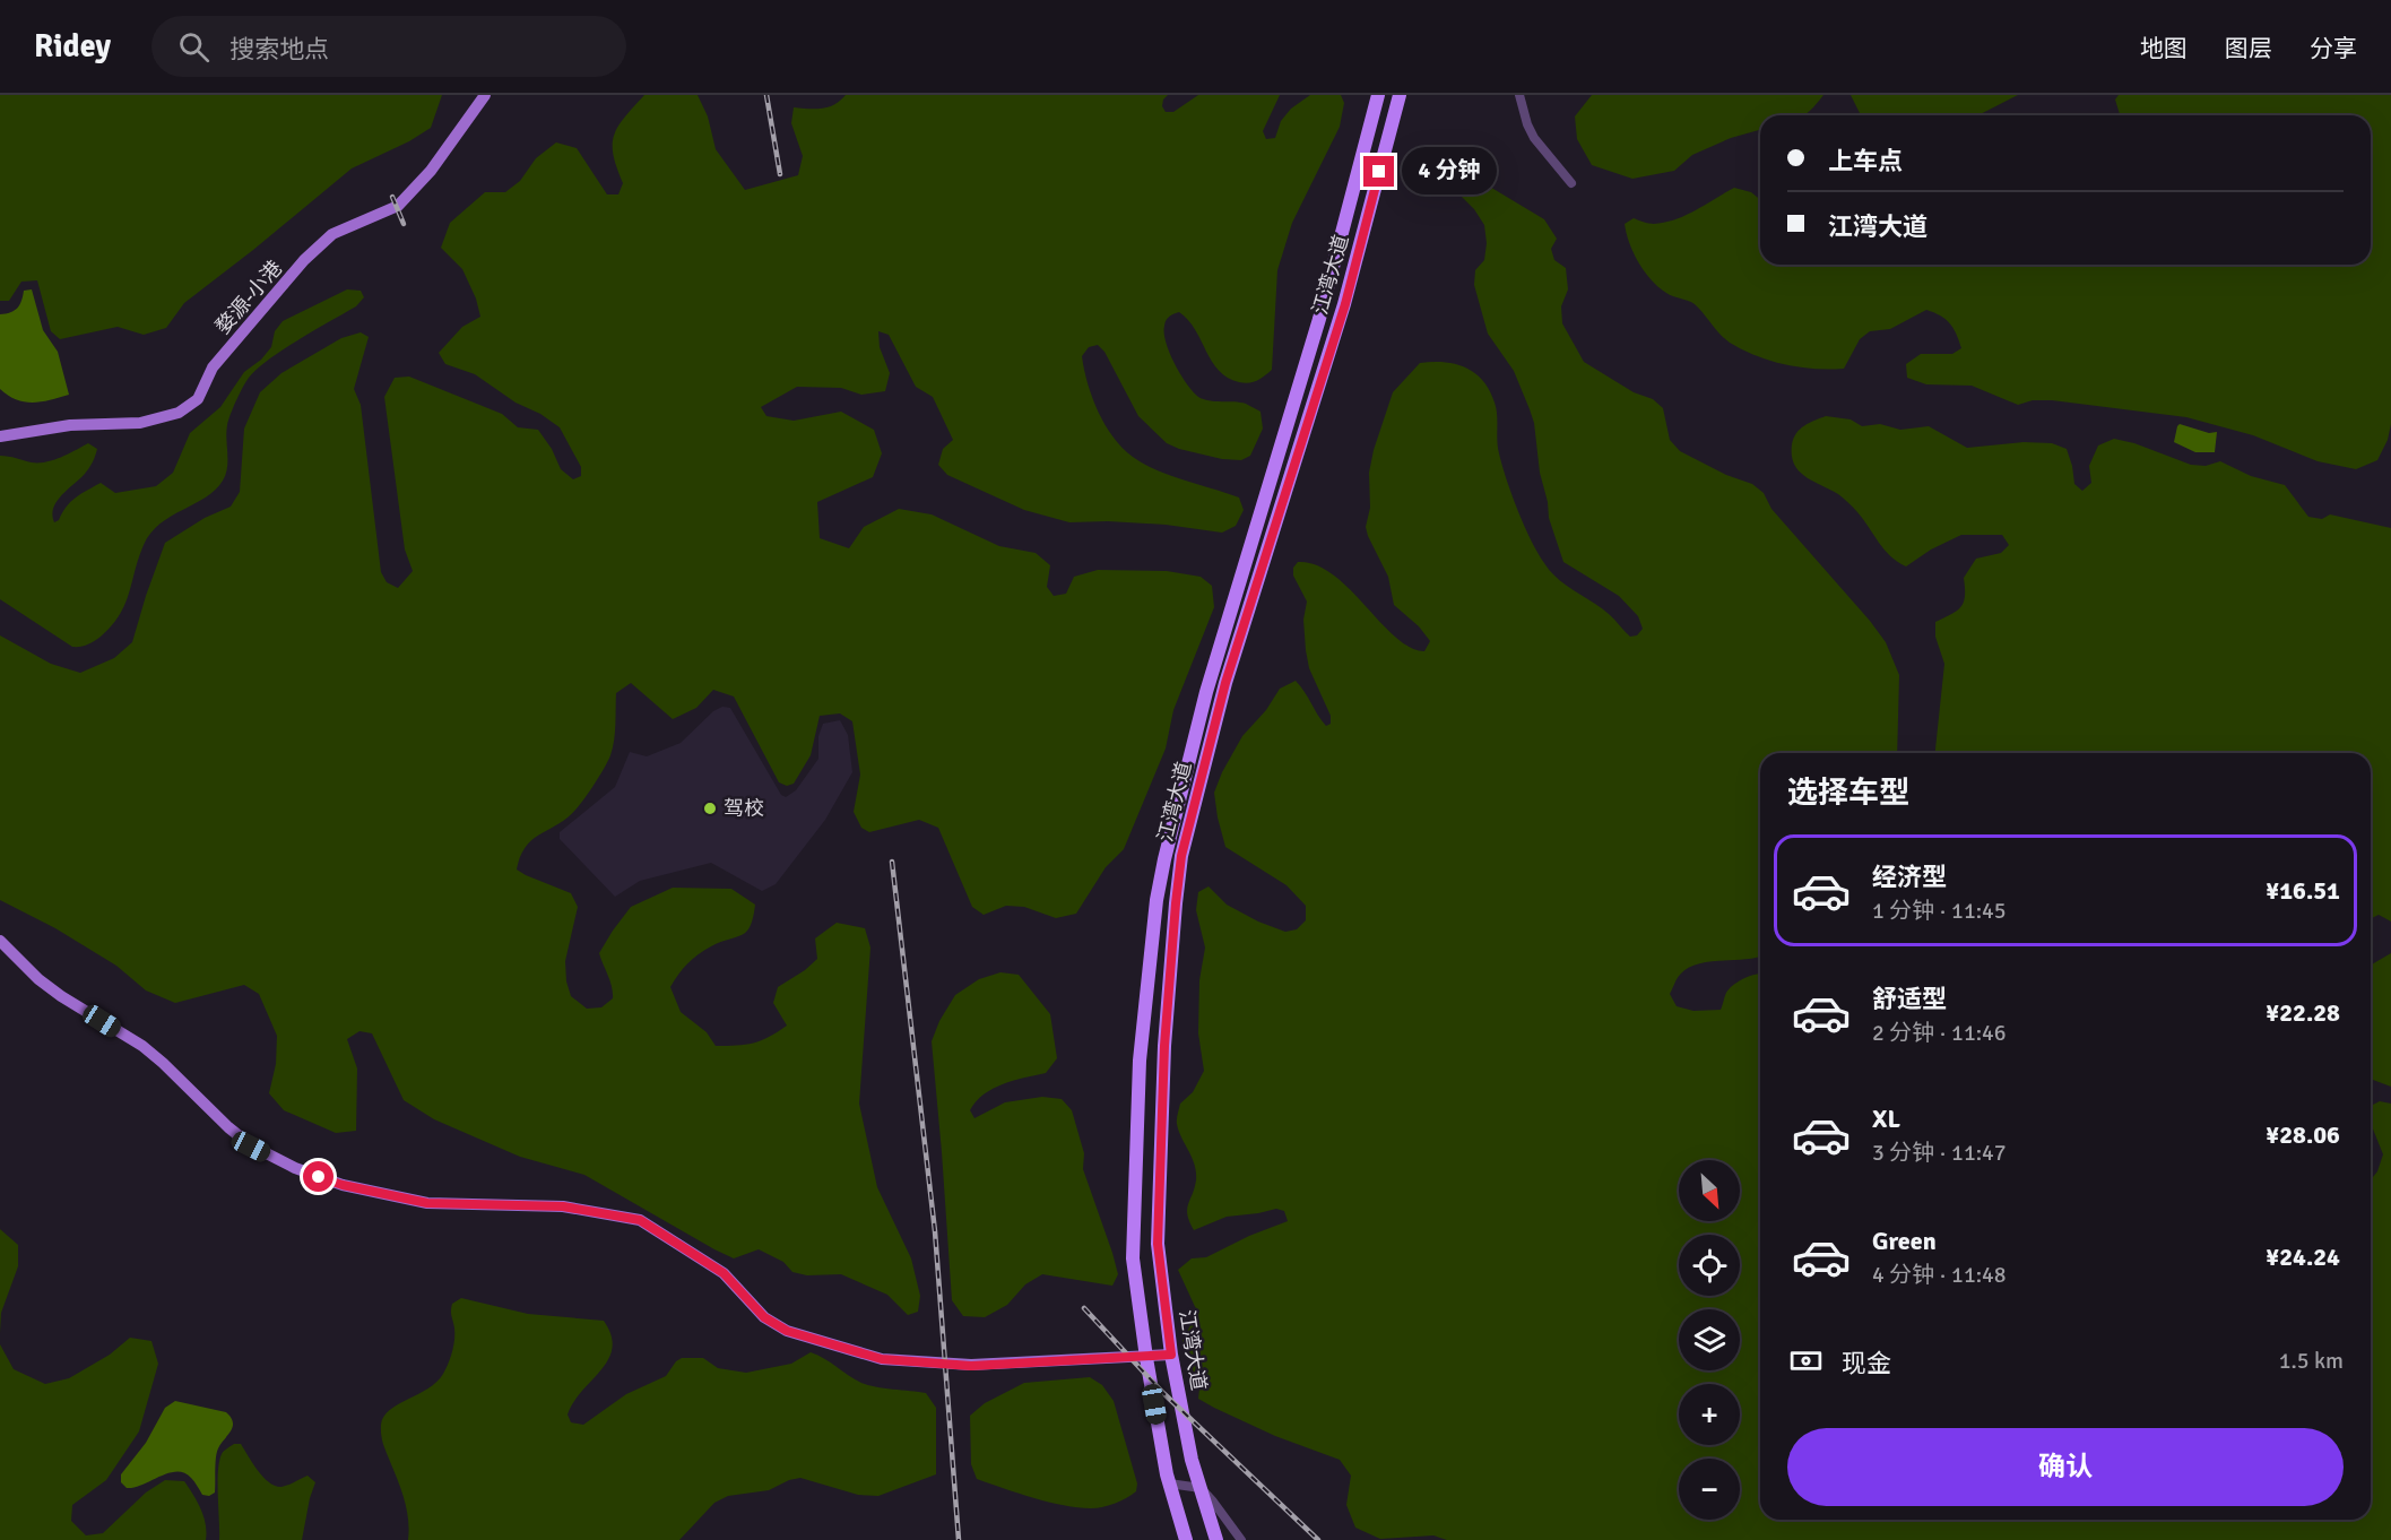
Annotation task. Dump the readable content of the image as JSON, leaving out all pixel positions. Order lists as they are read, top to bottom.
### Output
{
  "streets": {
    "highway": ["江湾大道"],
    "main road": ["婺源-小港"]
  },
  "places": ["驾校"],
  "north": "bottom right",
  "page": {
    "header": "Ridey",
    "search": "搜索地点",
    "nav": ["地图", "图层", "分享"],
    "banner": ["上车点", "江湾大道"],
    "bubble": "4 分钟",
    "heading": "选择车型",
    "list": [
      {
        "name": "经济型",
        "note": "1 分钟 · 11:45",
        "value": "¥16.51"
      },
      {
        "name": "舒适型",
        "note": "2 分钟 · 11:46",
        "value": "¥22.28"
      },
      {
        "name": "XL",
        "note": "3 分钟 · 11:47",
        "value": "¥28.06"
      },
      {
        "name": "Green",
        "note": "4 分钟 · 11:48",
        "value": "¥24.24"
      }
    ],
    "map_buttons": ["+", "−"],
    "pay": ["现金", "1.5 km"],
    "buttons": "确认"
  }
}
